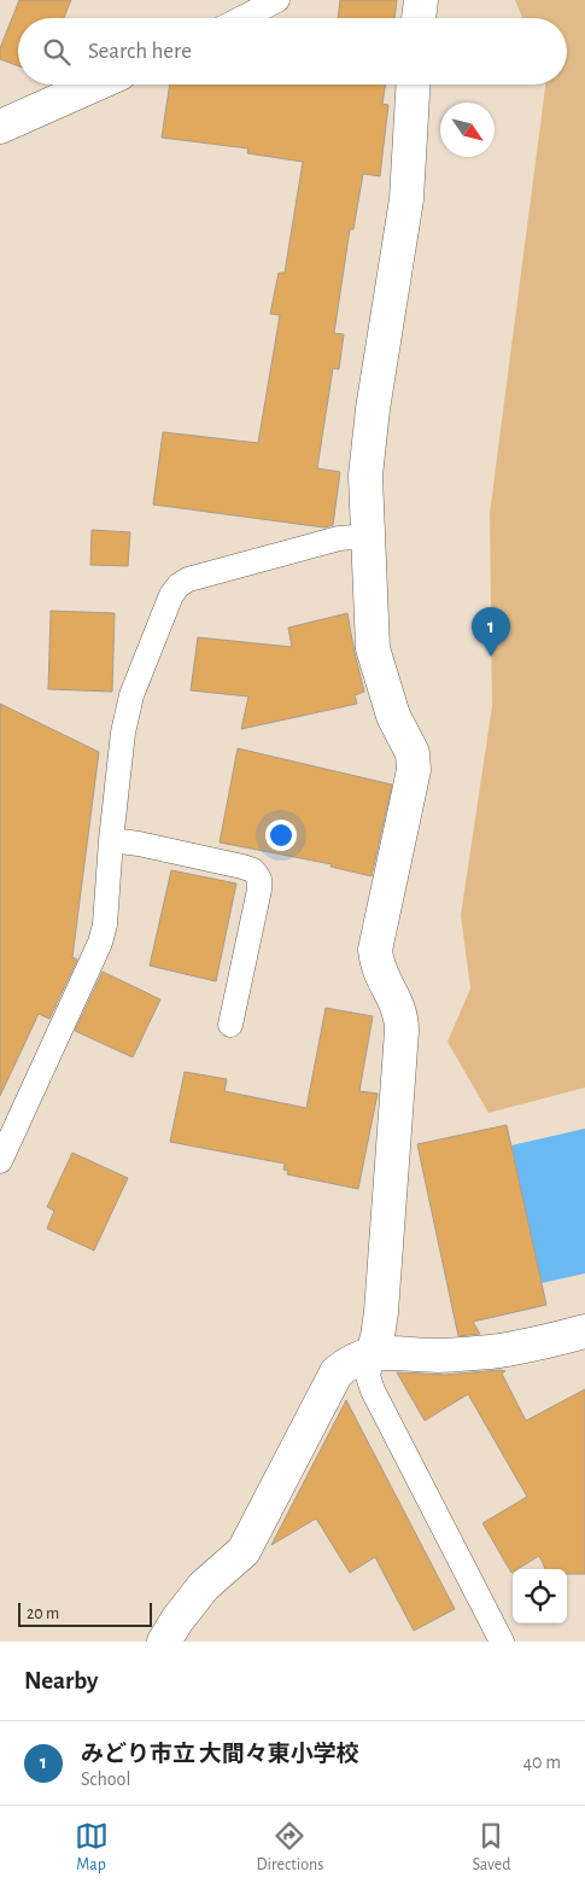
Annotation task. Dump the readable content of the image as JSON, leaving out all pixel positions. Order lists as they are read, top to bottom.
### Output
{
  "scale_bar": "20 m",
  "north": "bottom right",
  "page": {
    "search": "Search here",
    "pins": "1",
    "scale": "20 m",
    "heading": "Nearby",
    "list": [
      {
        "mark": "1",
        "name": "みどり市立 大間々東小学校",
        "note": "School",
        "value": "40 m"
      }
    ],
    "nav": ["Map", "Directions", "Saved"]
  }
}
